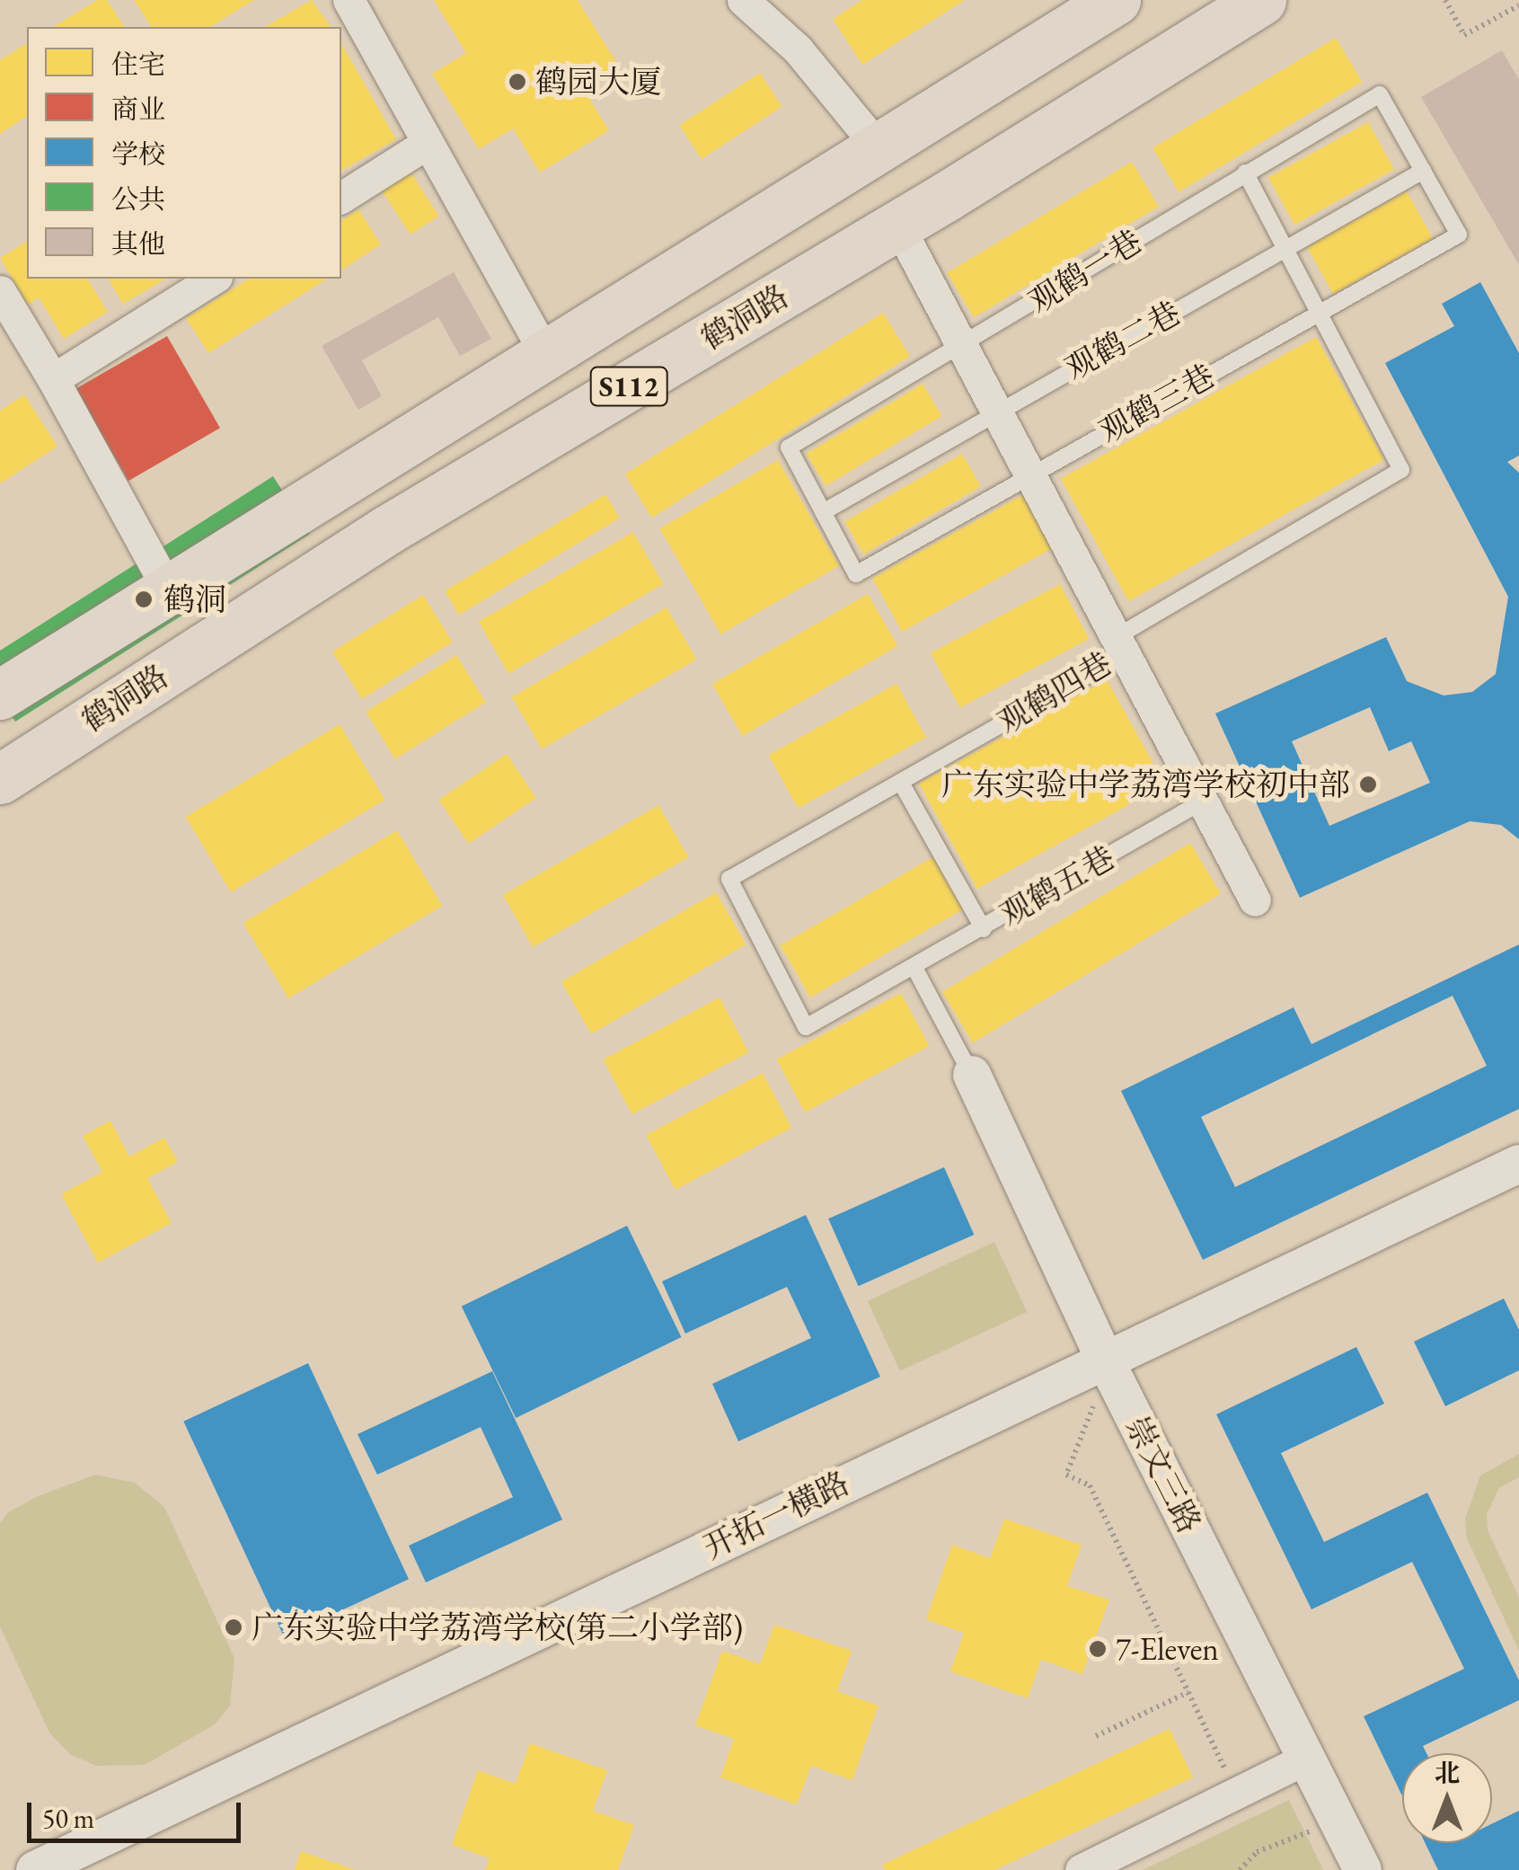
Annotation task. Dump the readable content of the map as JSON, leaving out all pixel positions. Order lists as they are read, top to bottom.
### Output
{
  "streets": {
    "main road": ["鹤洞路", "S112"],
    "street": ["崇文三路", "开拓一横路"],
    "lane": [
      "观鹤一巷",
      "观鹤二巷",
      "观鹤三巷",
      "观鹤四巷",
      "观鹤五巷"
    ]
  },
  "crossings": [
    ["观鹤一巷", "观鹤二巷"],
    ["观鹤一巷", "观鹤三巷"],
    ["观鹤二巷", "观鹤三巷"],
    ["观鹤三巷", "观鹤四巷"],
    ["观鹤四巷", "观鹤五巷"],
    ["崇文三路", "开拓一横路"]
  ],
  "places": [
    "鹤园大厦",
    "鹤洞",
    "广东实验中学荔湾学校初中部",
    "广东实验中学荔湾学校(第二小学部)",
    "7-Eleven"
  ],
  "legend": [
    "住宅",
    "商业",
    "学校",
    "公共",
    "其他"
  ],
  "scale_bar": "50 m",
  "north": "top"
}
